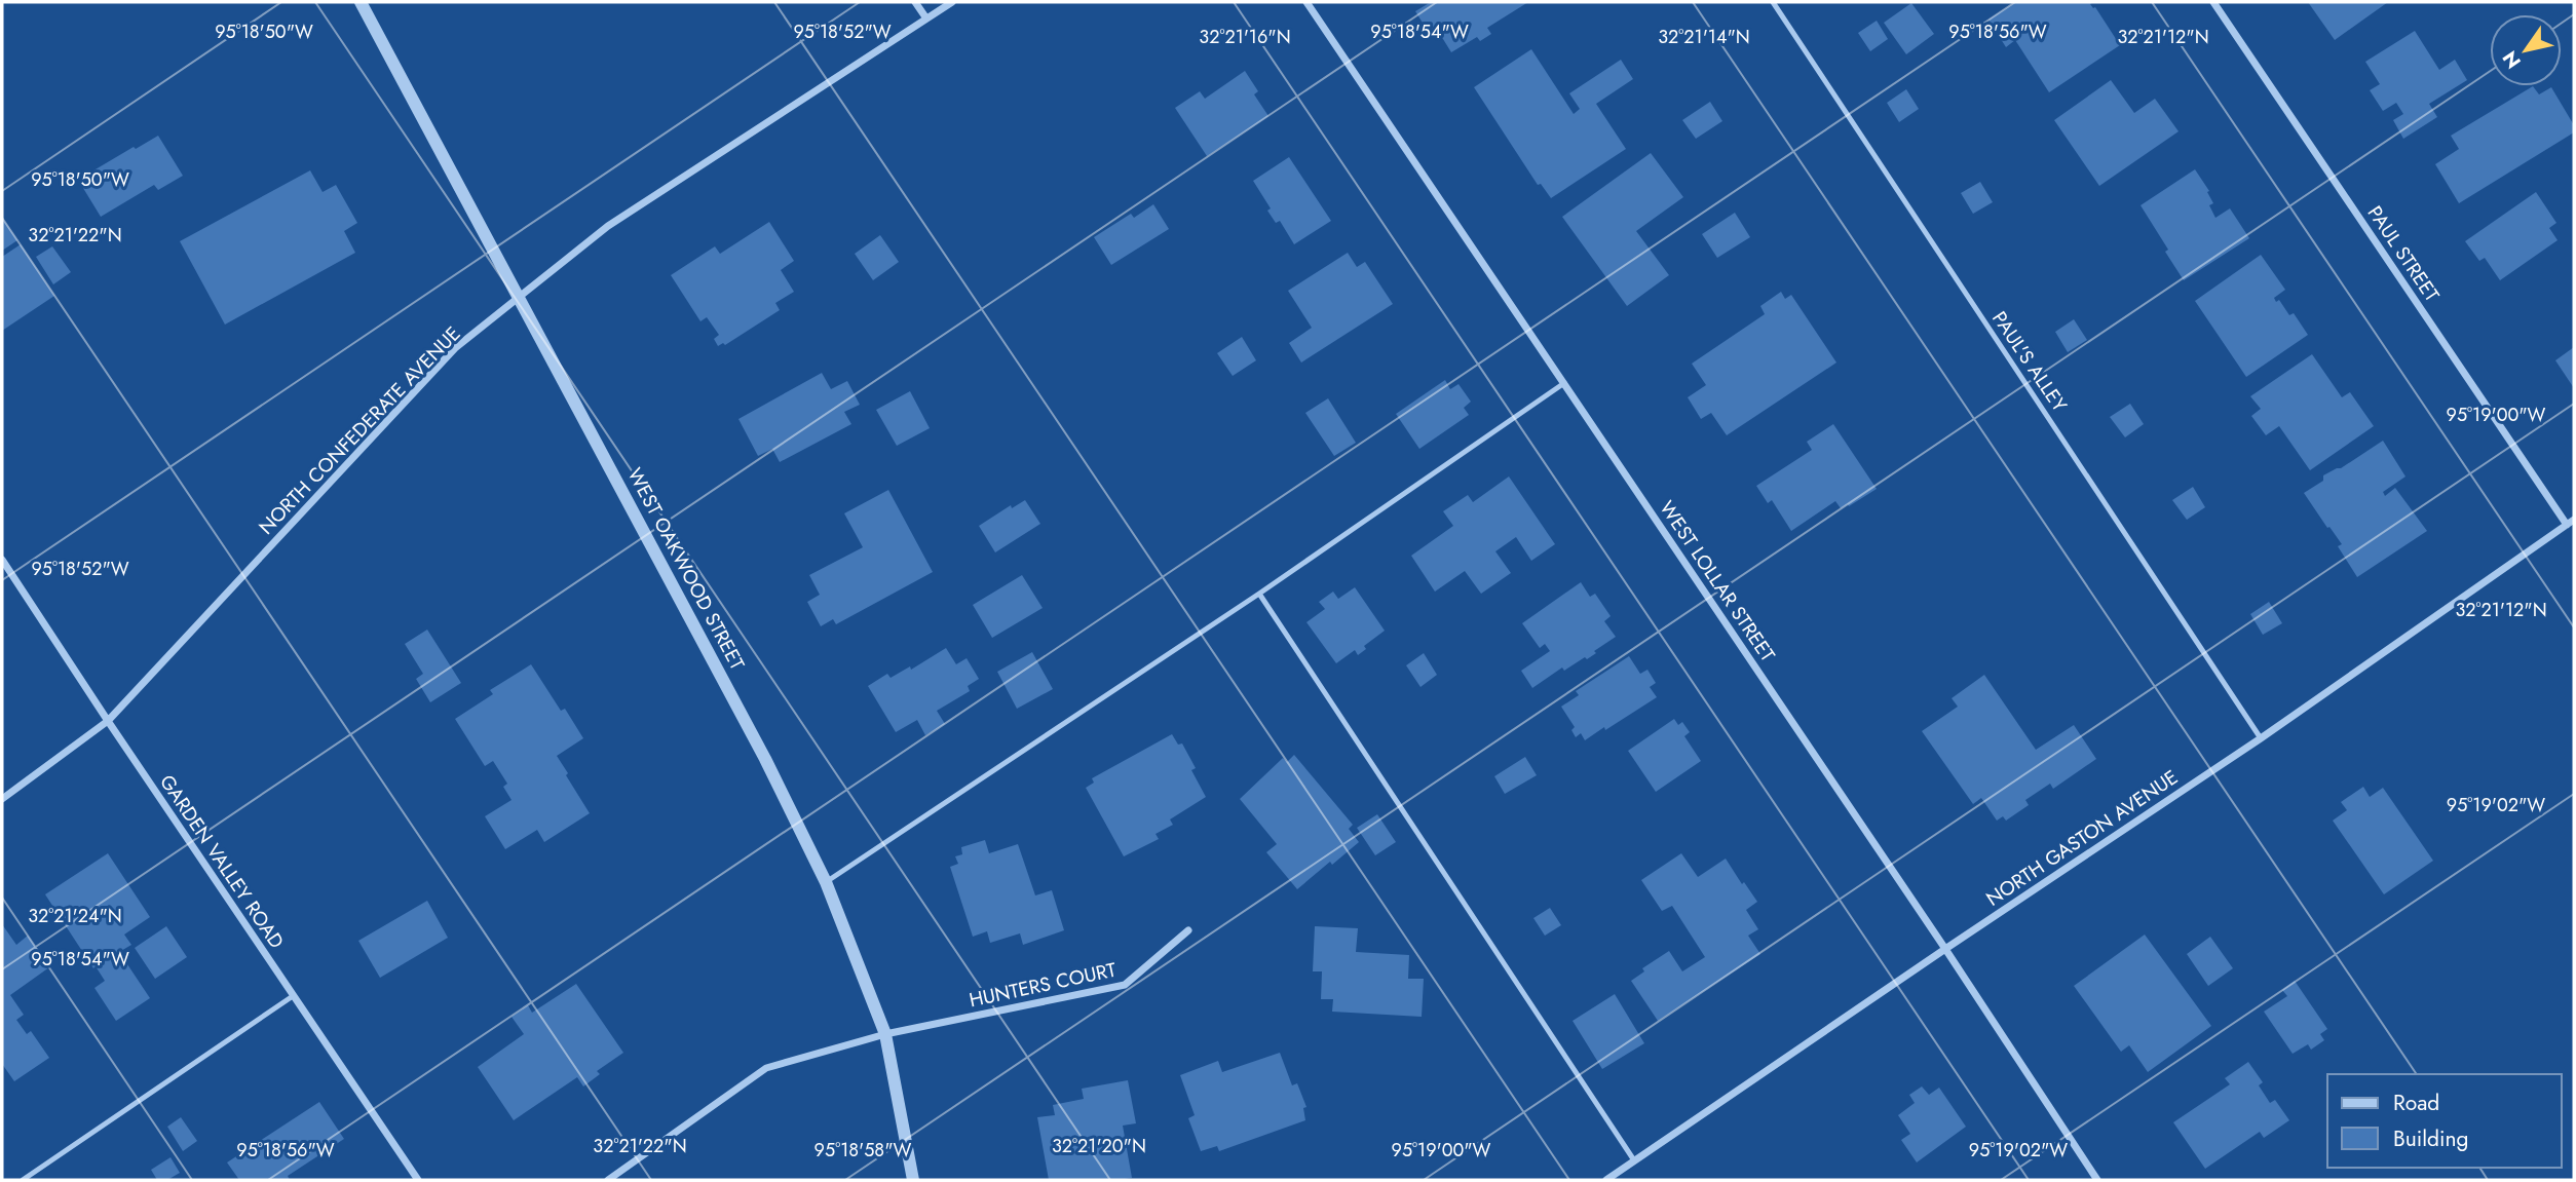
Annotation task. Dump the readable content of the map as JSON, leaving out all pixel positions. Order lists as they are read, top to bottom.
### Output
{
  "streets": {
    "street": [
      "PAUL STREET",
      "NORTH CONFEDERATE AVENUE",
      "WEST OAKWOOD STREET",
      "WEST LOLLAR STREET",
      "NORTH GASTON AVENUE",
      "GARDEN VALLEY ROAD",
      "HUNTERS COURT"
    ],
    "lane": ["PAUL'S ALLEY"]
  },
  "crossings": [
    ["PAUL STREET", "NORTH GASTON AVENUE"],
    ["PAUL'S ALLEY", "NORTH GASTON AVENUE"],
    ["NORTH CONFEDERATE AVENUE", "WEST OAKWOOD STREET"],
    ["NORTH CONFEDERATE AVENUE", "GARDEN VALLEY ROAD"],
    ["WEST OAKWOOD STREET", "HUNTERS COURT"],
    ["WEST LOLLAR STREET", "NORTH GASTON AVENUE"]
  ],
  "legend": ["Road", "Building"],
  "north": "bottom left",
  "coordinates": [
    "95°18'50\"W",
    "95°18'52\"W",
    "95°18'54\"W",
    "95°18'56\"W",
    "32°21'16\"N",
    "32°21'14\"N",
    "32°21'12\"N",
    "32°21'22\"N",
    "95°19'00\"W",
    "95°19'02\"W",
    "32°21'24\"N",
    "32°21'20\"N",
    "95°18'58\"W"
  ]
}
